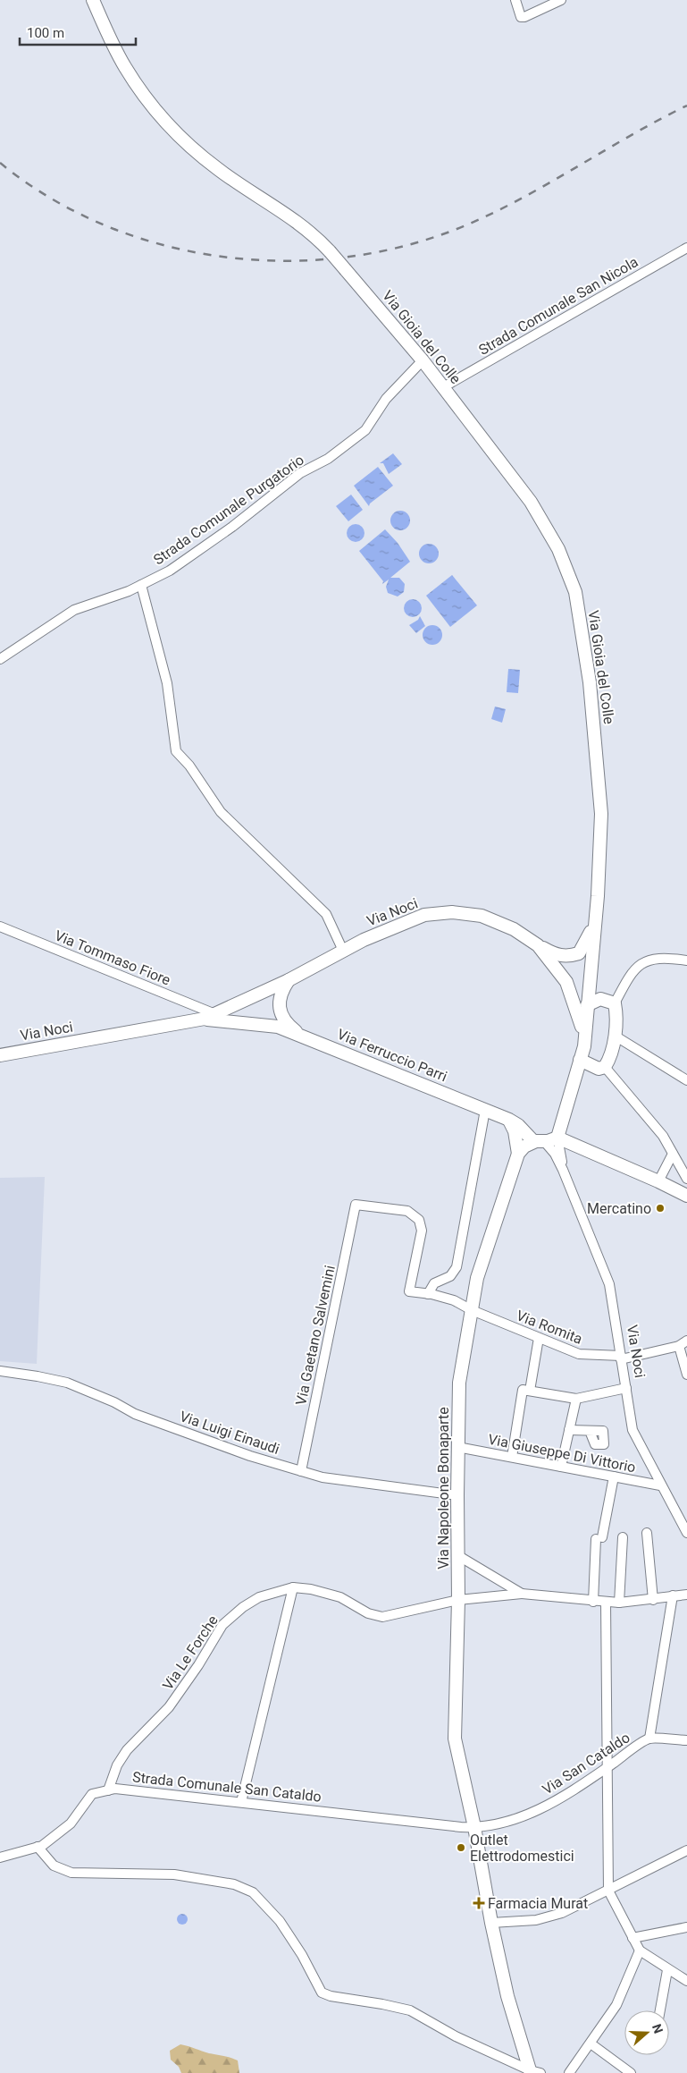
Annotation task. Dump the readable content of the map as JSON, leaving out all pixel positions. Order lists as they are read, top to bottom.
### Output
{
  "streets": {
    "main road": [
      "Via Gioia del Colle",
      "Via Noci",
      "Via Ferruccio Parri",
      "Via Napoleone Bonaparte"
    ],
    "street": [
      "Strada Comunale San Nicola",
      "Strada Comunale Purgatorio",
      "Via Tommaso Fiore",
      "Via Romita",
      "Via Gaetano Salvemini",
      "Via Luigi Einaudi",
      "Via Giuseppe Di Vittorio",
      "Via Le Forche",
      "Via San Cataldo",
      "Strada Comunale San Cataldo"
    ]
  },
  "crossings": [
    ["Strada Comunale San Nicola", "Via Gioia del Colle"],
    ["Via Gioia del Colle", "Strada Comunale Purgatorio"],
    ["Via Noci", "Via Tommaso Fiore"],
    ["Via Noci", "Via Ferruccio Parri"],
    ["Via Noci", "Via Romita"],
    ["Via Noci", "Via Giuseppe Di Vittorio"],
    ["Via Tommaso Fiore", "Via Ferruccio Parri"],
    ["Via Ferruccio Parri", "Via Napoleone Bonaparte"],
    ["Via Romita", "Via Gaetano Salvemini"],
    ["Via Romita", "Via Napoleone Bonaparte"],
    ["Via Gaetano Salvemini", "Via Luigi Einaudi"],
    ["Via Luigi Einaudi", "Via Napoleone Bonaparte"],
    ["Via Giuseppe Di Vittorio", "Via Napoleone Bonaparte"],
    ["Via Napoleone Bonaparte", "Via Le Forche"],
    ["Via Napoleone Bonaparte", "Via San Cataldo"],
    ["Via Napoleone Bonaparte", "Strada Comunale San Cataldo"],
    ["Via Le Forche", "Strada Comunale San Cataldo"],
    ["Via San Cataldo", "Strada Comunale San Cataldo"]
  ],
  "places": {
    "other": ["Mercatino", "Outlet Elettrodomestici"],
    "health": ["Farmacia Murat"]
  },
  "scale_bar": "100 m",
  "north": "right"
}
